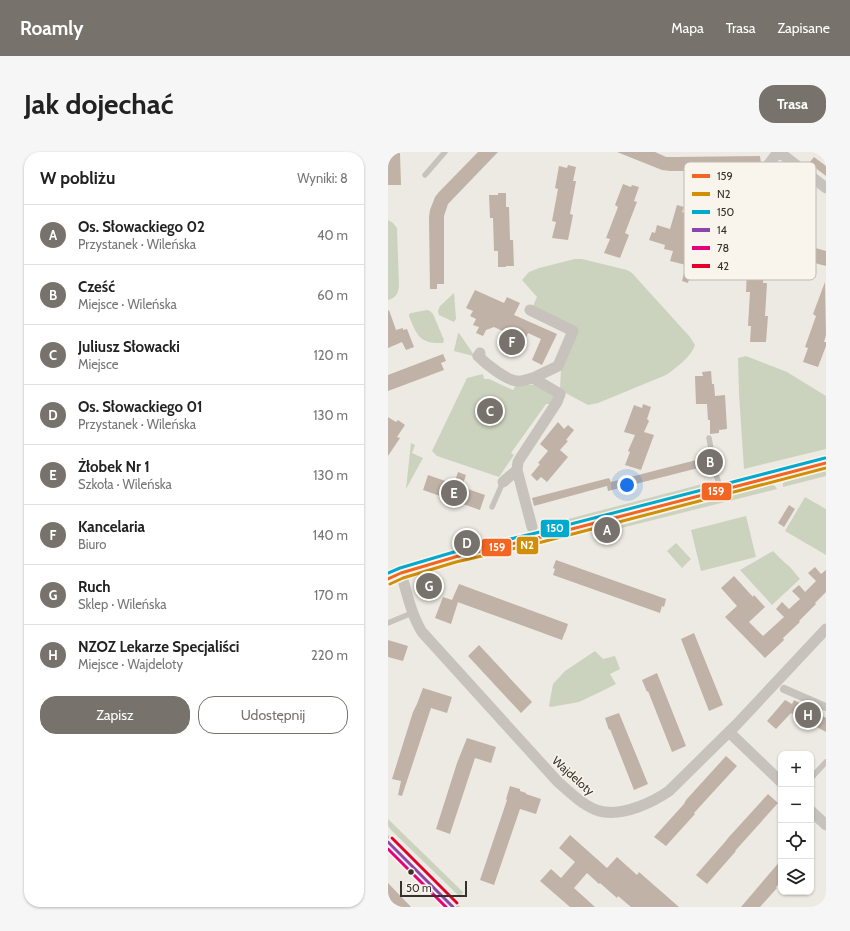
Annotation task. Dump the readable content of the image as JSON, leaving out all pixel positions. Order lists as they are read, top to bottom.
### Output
{
  "streets": {
    "street": ["Wajdeloty"]
  },
  "lines": [
    "transit line 150",
    "transit line 159",
    "transit line N2",
    "transit line 42",
    "transit line 14",
    "transit line 78"
  ],
  "legend": [
    "159",
    "N2",
    "150",
    "14",
    "78",
    "42"
  ],
  "scale_bar": "50 m",
  "page": {
    "header": "Roamly",
    "nav": ["Mapa", "Trasa", "Zapisane"],
    "buttons": [
      "Trasa",
      ["Zapisz", "Udostępnij"]
    ],
    "title": "Jak dojechać",
    "heading": ["W pobliżu", "Wyniki: 8"],
    "list": [
      {
        "mark": "A",
        "name": "Os. Słowackiego 02",
        "note": "Przystanek · Wileńska",
        "value": "40 m"
      },
      {
        "mark": "B",
        "name": "Cześć",
        "note": "Miejsce · Wileńska",
        "value": "60 m"
      },
      {
        "mark": "C",
        "name": "Juliusz Słowacki",
        "note": "Miejsce",
        "value": "120 m"
      },
      {
        "mark": "D",
        "name": "Os. Słowackiego 01",
        "note": "Przystanek · Wileńska",
        "value": "130 m"
      },
      {
        "mark": "E",
        "name": "Żłobek Nr 1",
        "note": "Szkoła · Wileńska",
        "value": "130 m"
      },
      {
        "mark": "F",
        "name": "Kancelaria",
        "note": "Biuro",
        "value": "140 m"
      },
      {
        "mark": "G",
        "name": "Ruch",
        "note": "Sklep · Wileńska",
        "value": "170 m"
      },
      {
        "mark": "H",
        "name": "NZOZ Lekarze Specjaliści",
        "note": "Miejsce · Wajdeloty",
        "value": "220 m"
      }
    ],
    "pins": [
      "F",
      "C",
      "B",
      "E",
      "A",
      "D",
      "G",
      "H"
    ],
    "map_buttons": ["+", "−"],
    "scale": "50 m"
  }
}
